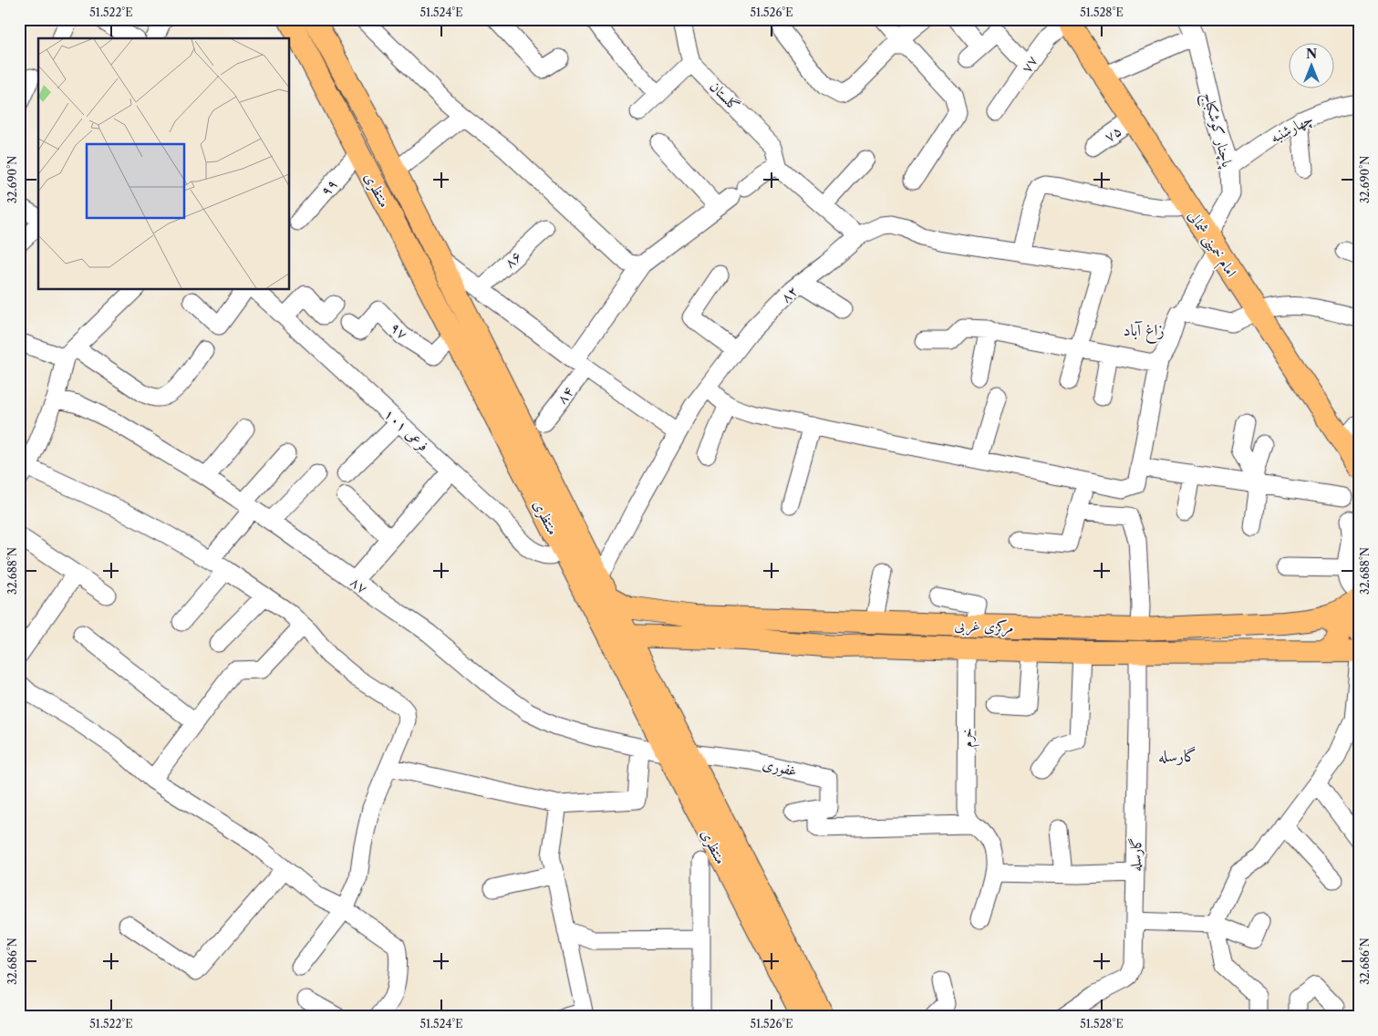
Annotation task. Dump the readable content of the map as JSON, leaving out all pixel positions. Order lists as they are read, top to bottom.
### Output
{
  "streets": {
    "main road": ["منتظری", "امام خمینی شمالی", "مرکزی غربی"],
    "street": [
      "۷۷",
      "گلستان",
      "چهارشنبه",
      "پاچنار کوشکباج",
      "۷۵",
      "۹۹",
      "۸۶",
      "۸۲",
      "۹۷",
      "۸۴",
      "فرعی ۱۰۱",
      "۸۷",
      "خرم",
      "غفوری",
      "گارسله"
    ]
  },
  "crossings": [
    ["۷۷", "امام خمینی شمالی"],
    ["چهارشنبه", "پاچنار کوشکباج"],
    ["پاچنار کوشکباج", "امام خمینی شمالی"],
    ["۷۵", "امام خمینی شمالی"],
    ["۹۹", "منتظری"],
    ["منتظری", "۸۲"],
    ["منتظری", "۹۷"],
    ["منتظری", "فرعی ۱۰۱"],
    ["منتظری", "۸۷"],
    ["منتظری", "مرکزی غربی"],
    ["منتظری", "غفوری"],
    ["مرکزی غربی", "خرم"],
    ["مرکزی غربی", "گارسله"]
  ],
  "districts": ["زاغ آباد", "گارسله"],
  "north": "top",
  "coordinates": [
    "51.522°E",
    "51.524°E",
    "51.526°E",
    "51.528°E",
    "32.690°N",
    "32.688°N",
    "32.686°N"
  ]
}
